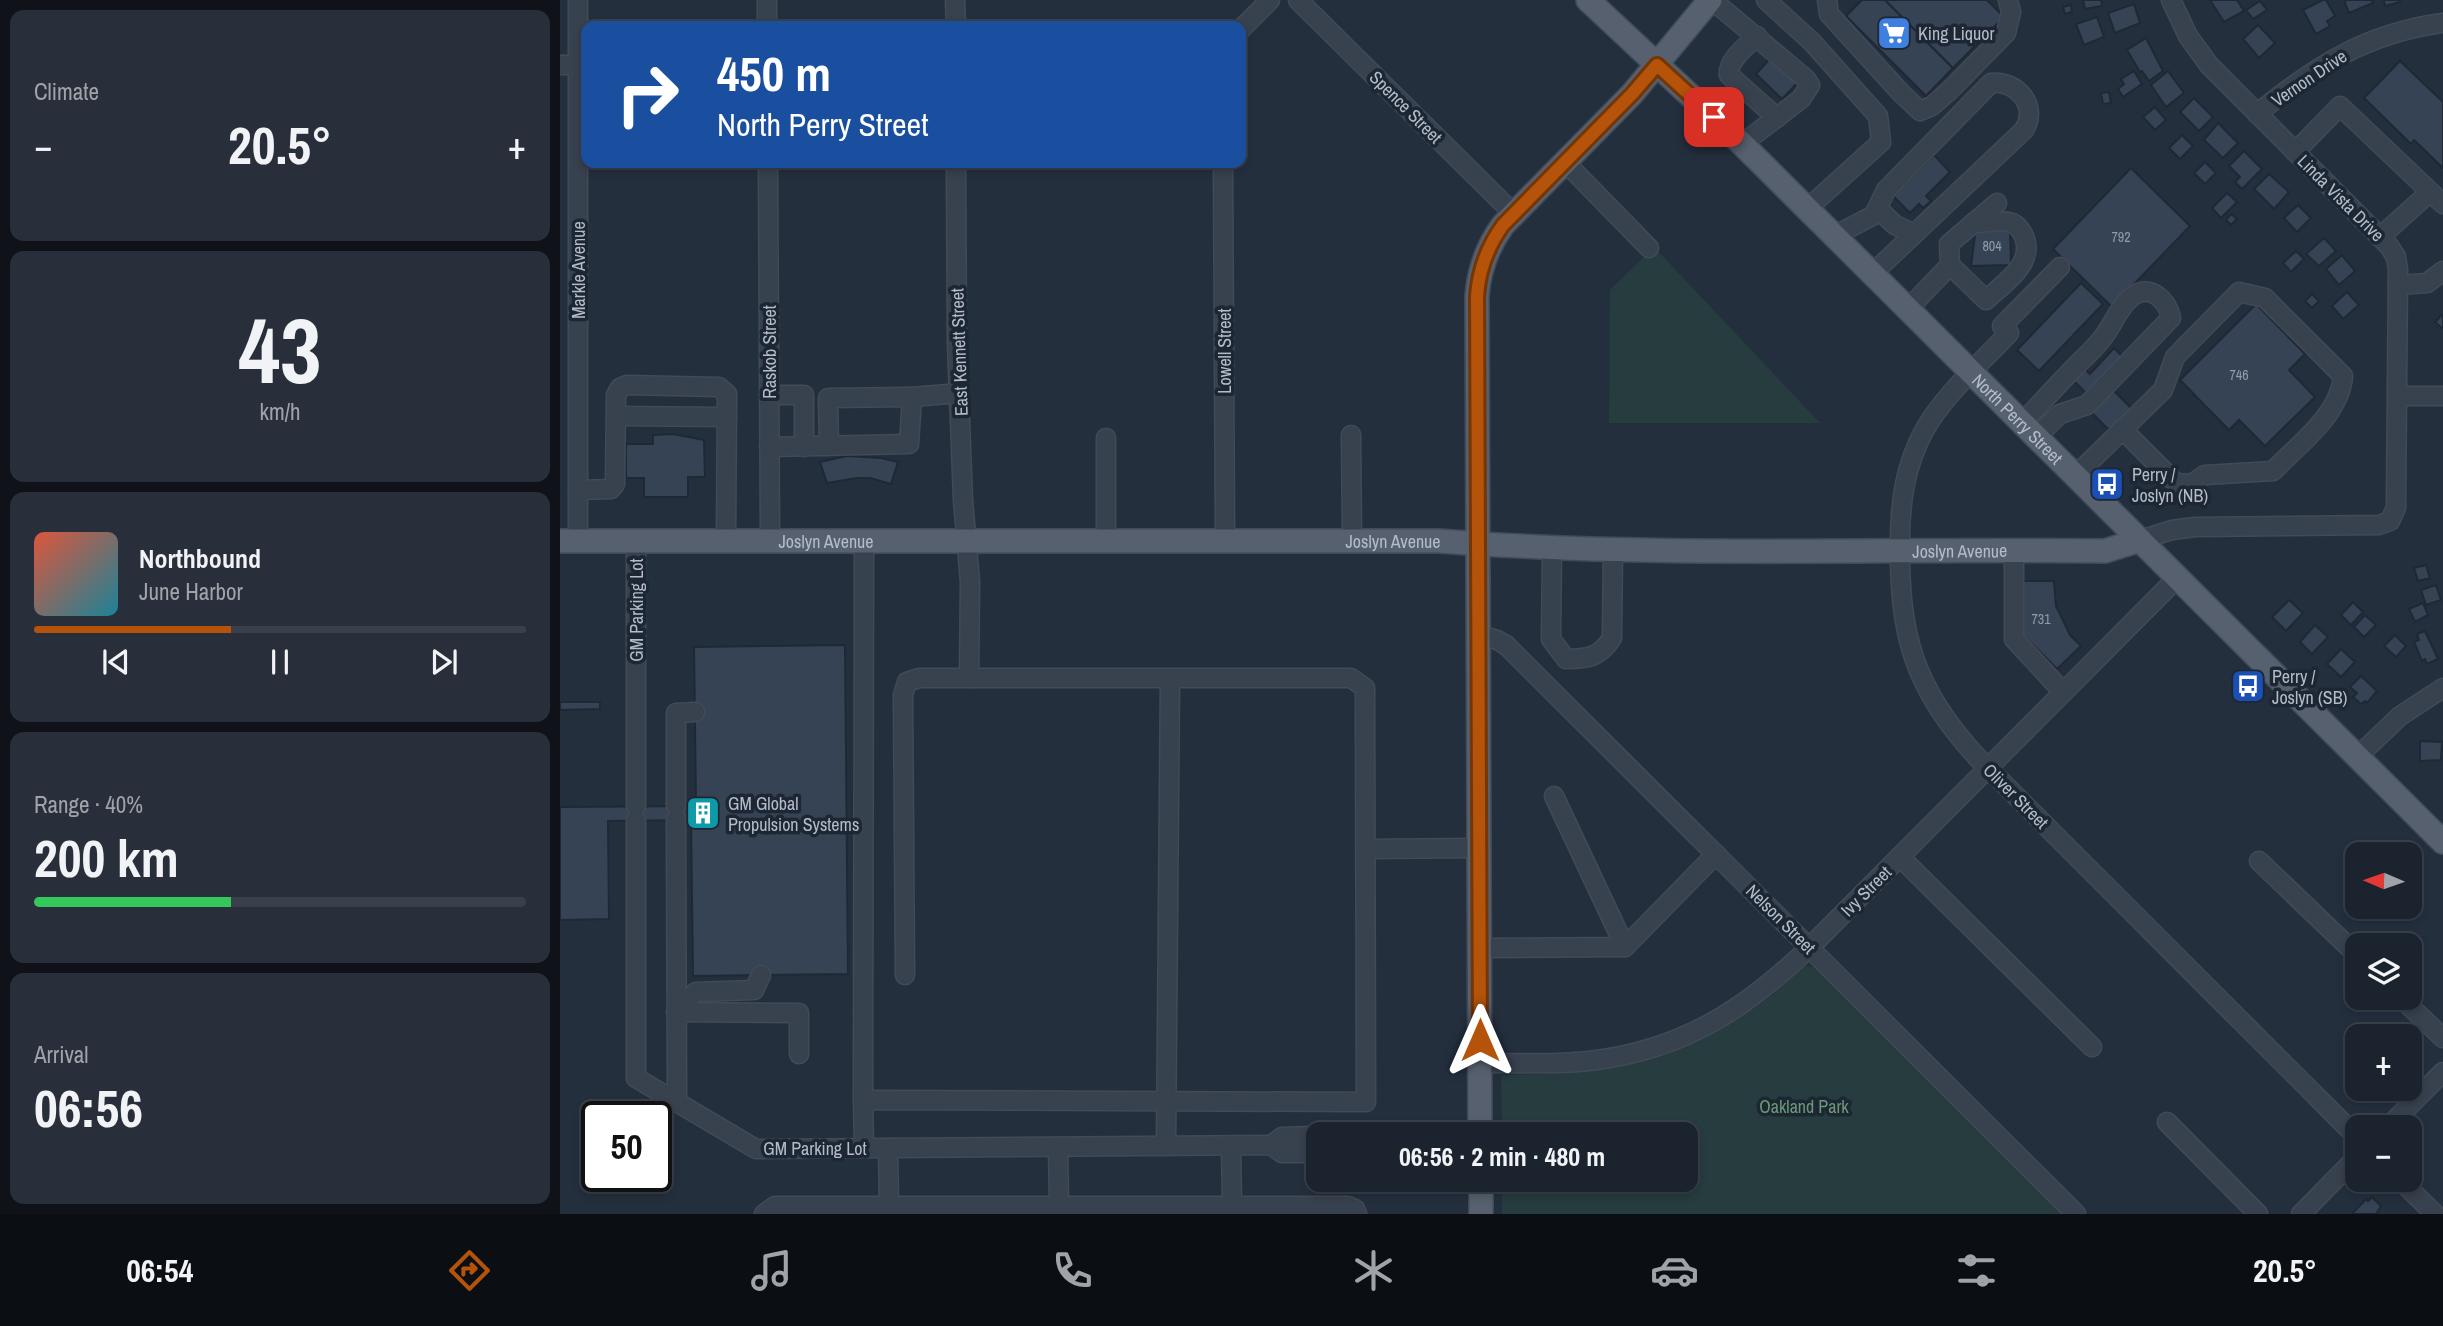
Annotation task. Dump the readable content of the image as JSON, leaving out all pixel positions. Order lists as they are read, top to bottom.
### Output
{
  "streets": {
    "main road": ["North Perry Street", "Joslyn Avenue"],
    "street": [
      "Vernon Drive",
      "Spence Street",
      "Linda Vista Drive",
      "Markle Avenue",
      "Lowell Street",
      "Raskob Street",
      "East Kennett Street",
      "GM Parking Lot",
      "Oliver Street",
      "Ivy Street",
      "Nelson Street"
    ]
  },
  "crossings": [
    ["Vernon Drive", "Linda Vista Drive"],
    ["Linda Vista Drive", "Joslyn Avenue"],
    ["Markle Avenue", "Joslyn Avenue"],
    ["Lowell Street", "Joslyn Avenue"],
    ["Raskob Street", "Joslyn Avenue"],
    ["East Kennett Street", "Joslyn Avenue"],
    ["North Perry Street", "Joslyn Avenue"],
    ["North Perry Street", "Oliver Street"],
    ["North Perry Street", "Ivy Street"],
    ["Joslyn Avenue", "GM Parking Lot"],
    ["Joslyn Avenue", "Oliver Street"],
    ["Oliver Street", "Ivy Street"],
    ["Ivy Street", "Nelson Street"]
  ],
  "parks": ["Oakland Park"],
  "places": {
    "supermarket": ["King Liquor"],
    "bus stop": ["Perry / Joslyn (NB)", "Perry / Joslyn (SB)"],
    "building": ["GM Global Propulsion Systems"]
  },
  "house_numbers": [
    "792",
    "804",
    "746",
    "731"
  ],
  "north": "left",
  "page": {
    "tile": [
      "Climate",
      ["43", "km/h"],
      ["Range · 40%", "200 km"],
      ["Arrival", "06:56"]
    ],
    "turn": ["450 m", "North Perry Street"],
    "heat": ["−", "20.5°", "+"],
    "song": ["Northbound", "June Harbor"],
    "map_buttons": ["+", "−"],
    "limit": "50",
    "trip": "06:56 · 2 min · 480 m",
    "tabs": ["06:54", "20.5°"]
  }
}
